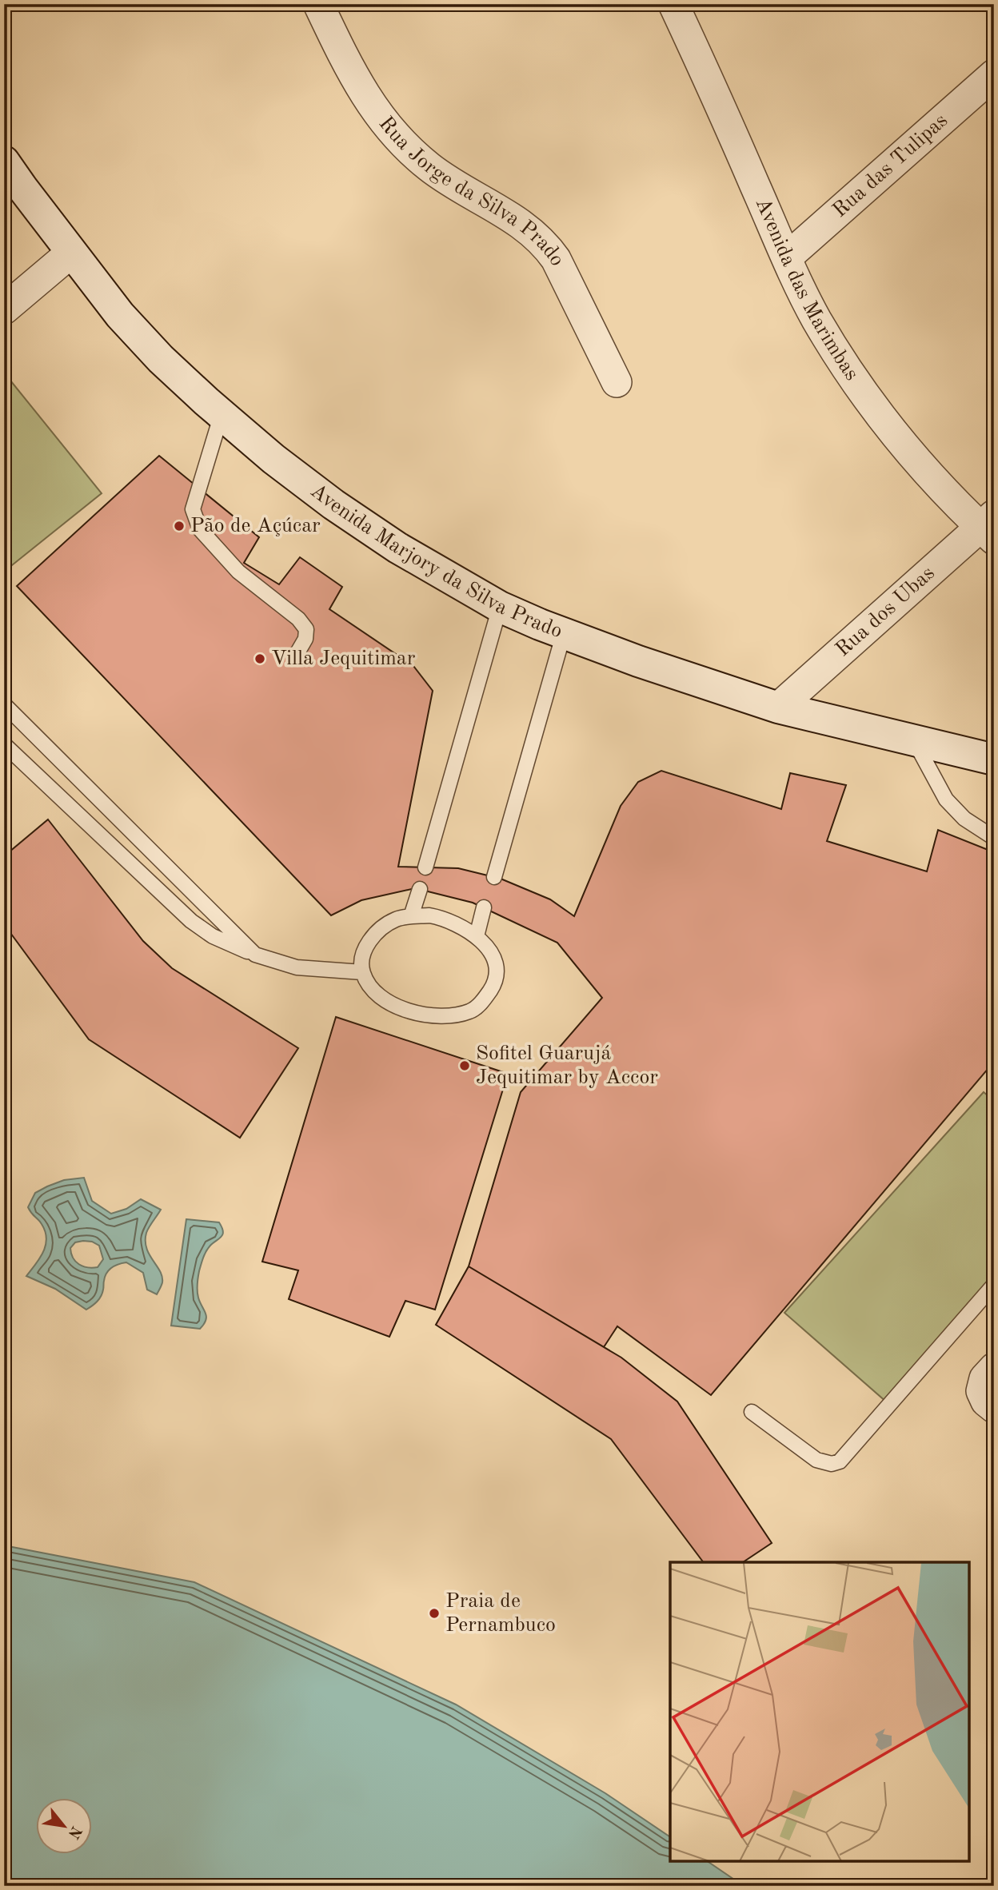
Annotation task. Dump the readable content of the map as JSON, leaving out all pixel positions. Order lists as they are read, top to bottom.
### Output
{
  "streets": {
    "main road": ["Avenida Marjory da Silva Prado"],
    "street": [
      "Rua das Tulipas",
      "Rua Jorge da Silva Prado",
      "Avenida das Marimbas",
      "Rua dos Ubas"
    ]
  },
  "crossings": [
    ["Rua das Tulipas", "Avenida das Marimbas"],
    ["Avenida das Marimbas", "Rua dos Ubas"],
    ["Avenida Marjory da Silva Prado", "Rua dos Ubas"]
  ],
  "places": [
    "Pão de Açúcar",
    "Villa Jequitimar",
    "Sofitel Guarujá Jequitimar by Accor",
    "Praia de Pernambuco"
  ],
  "north": "bottom right"
}
